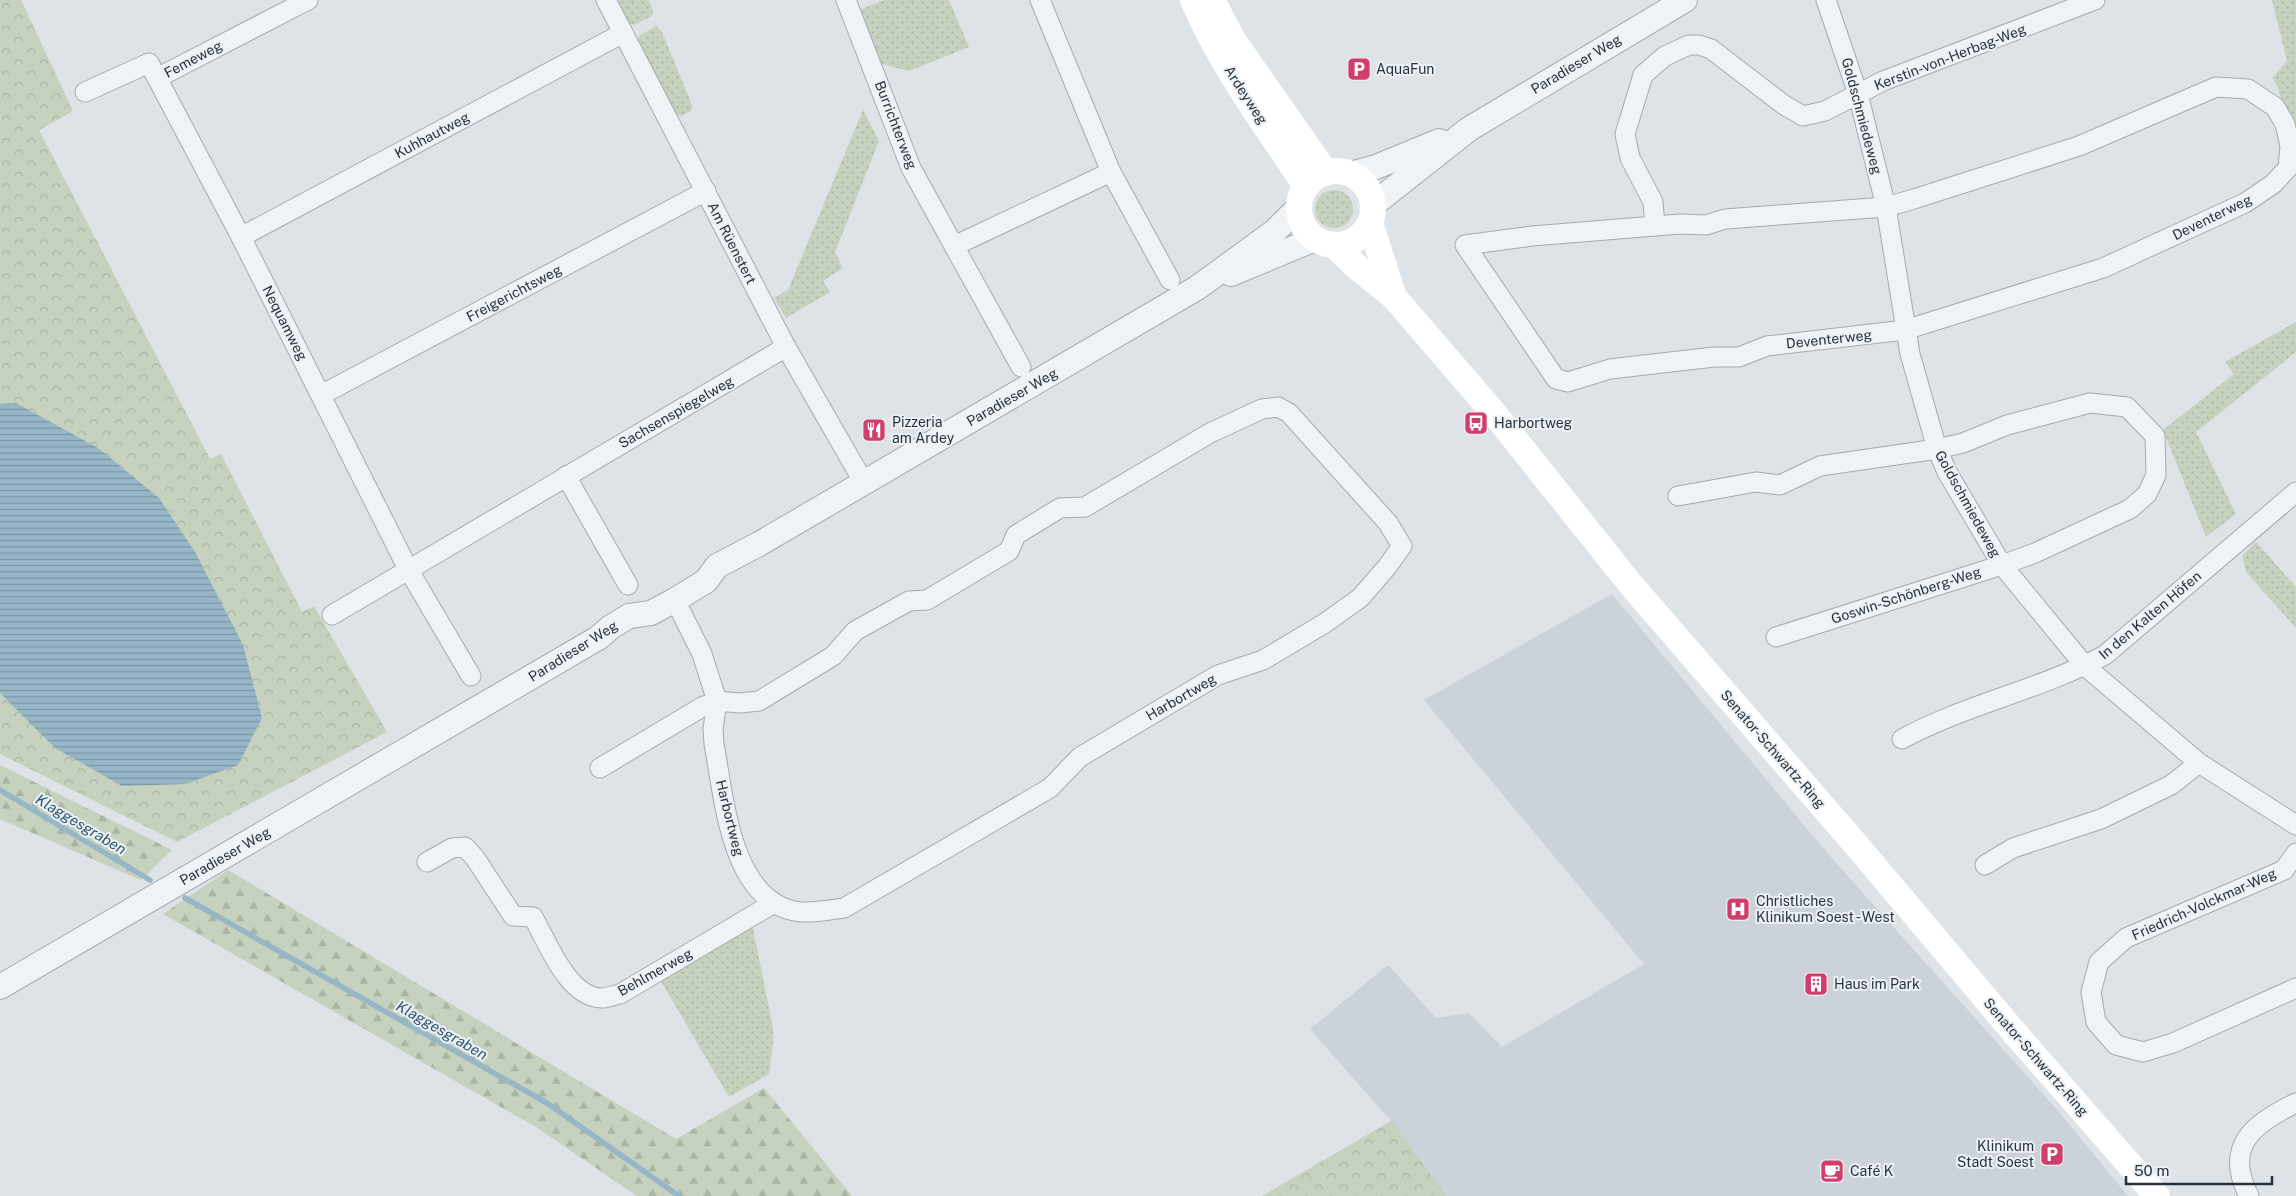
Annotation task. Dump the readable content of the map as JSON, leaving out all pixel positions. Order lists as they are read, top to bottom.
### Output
{
  "streets": {
    "main road": ["Paradieser Weg", "Ardeyweg", "Senator-Schwartz-Ring"],
    "street": [
      "Kerstin-von-Herbag-Weg",
      "Femeweg",
      "Goldschmiedeweg",
      "Burrichterweg",
      "Kuhhautweg",
      "Deventerweg",
      "Am Rüenstert",
      "Freigerichtsweg",
      "Nequamweg",
      "Sachsenspiegelweg",
      "Goswin-Schönberg-Weg",
      "In den Kalten Höfen",
      "Harbortweg",
      "Friedrich-Volckmar-Weg",
      "Behlmerweg"
    ]
  },
  "crossings": [
    ["Kerstin-von-Herbag-Weg", "Goldschmiedeweg"],
    ["Kerstin-von-Herbag-Weg", "Deventerweg"],
    ["Femeweg", "Nequamweg"],
    ["Paradieser Weg", "Ardeyweg"],
    ["Paradieser Weg", "Am Rüenstert"],
    ["Paradieser Weg", "Harbortweg"],
    ["Paradieser Weg", "Senator-Schwartz-Ring"],
    ["Ardeyweg", "Senator-Schwartz-Ring"],
    ["Goldschmiedeweg", "Deventerweg"],
    ["Goldschmiedeweg", "Goswin-Schönberg-Weg"],
    ["Goldschmiedeweg", "In den Kalten Höfen"],
    ["Kuhhautweg", "Am Rüenstert"],
    ["Kuhhautweg", "Nequamweg"],
    ["Am Rüenstert", "Freigerichtsweg"],
    ["Am Rüenstert", "Sachsenspiegelweg"],
    ["Freigerichtsweg", "Nequamweg"],
    ["Nequamweg", "Sachsenspiegelweg"],
    ["Harbortweg", "Behlmerweg"]
  ],
  "water": ["Klaggesgraben"],
  "places": {
    "parking": ["AquaFun", "Klinikum Stadt Soest"],
    "bus stop": ["Harbortweg"],
    "restaurant": ["Pizzeria am Ardey"],
    "hospital": ["Christliches Klinikum Soest - West"],
    "building": ["Haus im Park"],
    "cafe": ["Café K"]
  },
  "scale_bar": "50 m"
}
